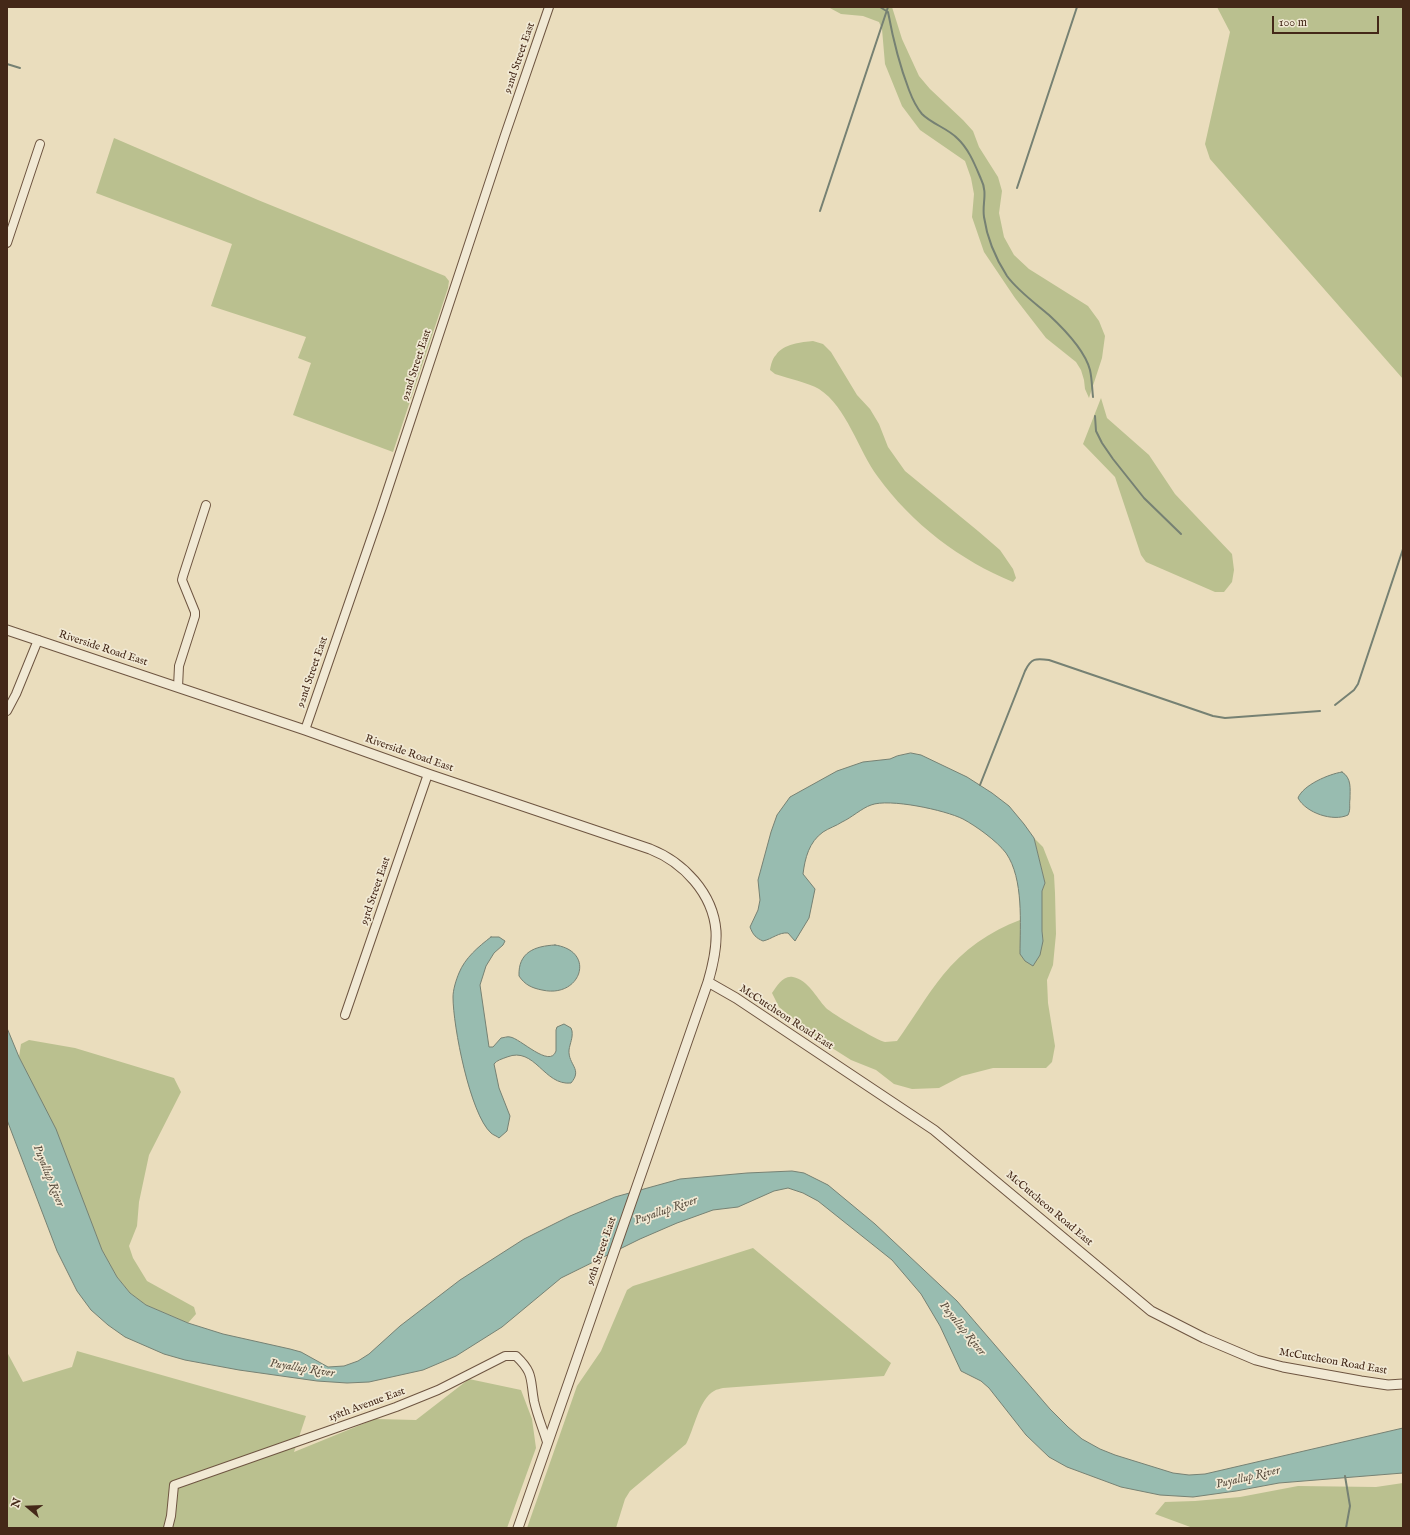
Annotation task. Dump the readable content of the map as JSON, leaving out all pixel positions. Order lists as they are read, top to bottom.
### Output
{
  "streets": {
    "street": [
      "92nd Street East",
      "Riverside Road East",
      "93rd Street East",
      "McCutcheon Road East",
      "96th Street East",
      "158th Avenue East"
    ]
  },
  "crossings": [
    ["92nd Street East", "Riverside Road East"],
    ["Riverside Road East", "93rd Street East"],
    ["Riverside Road East", "McCutcheon Road East"],
    ["Riverside Road East", "96th Street East"],
    ["McCutcheon Road East", "96th Street East"],
    ["96th Street East", "158th Avenue East"]
  ],
  "water": ["Puyallup River"],
  "scale_bar": "100 m",
  "north": "left"
}
